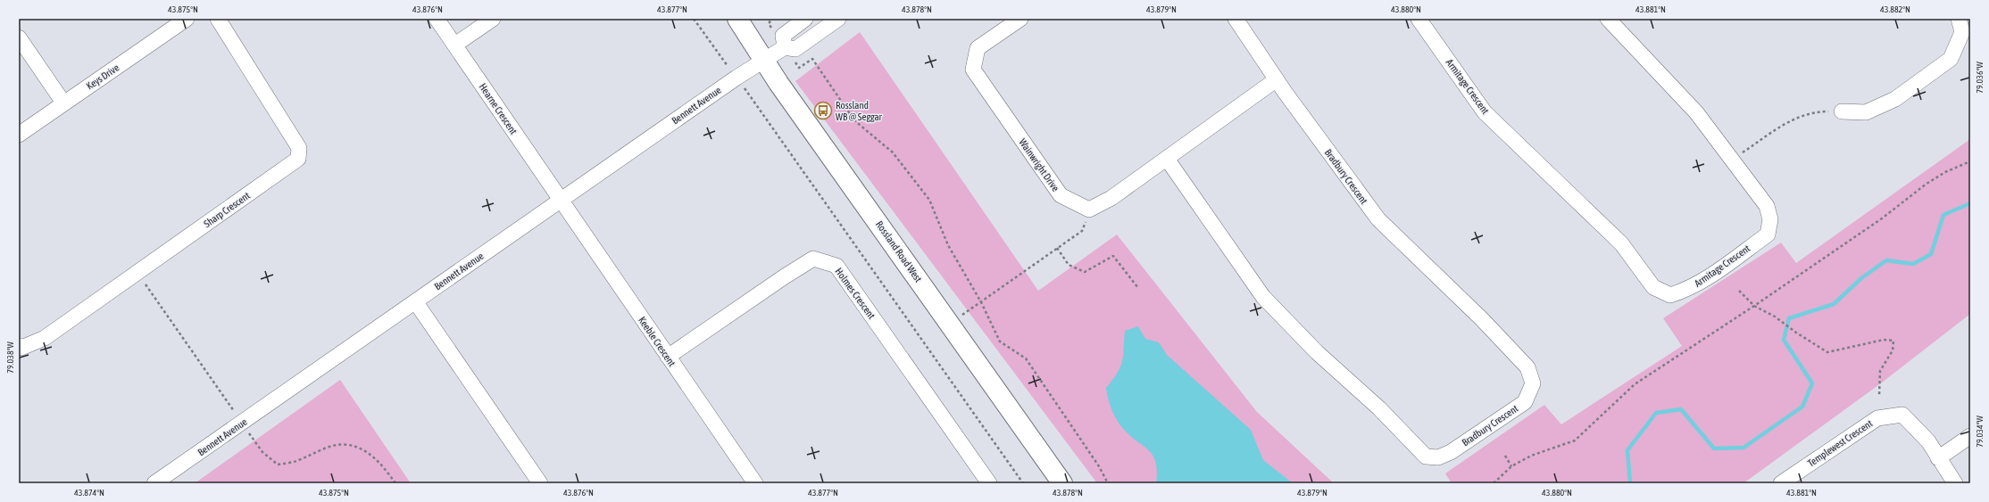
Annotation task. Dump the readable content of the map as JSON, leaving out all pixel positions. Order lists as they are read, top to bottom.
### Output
{
  "streets": {
    "main road": ["Rossland Road West"],
    "street": [
      "Keys Drive",
      "Armitage Crescent",
      "Bennett Avenue",
      "Hearne Crescent",
      "Wainwright Drive",
      "Bradbury Crescent",
      "Sharp Crescent",
      "Holmes Crescent",
      "Keeble Crescent",
      "Templewest Crescent"
    ]
  },
  "crossings": [
    ["Bennett Avenue", "Hearne Crescent"],
    ["Bennett Avenue", "Rossland Road West"],
    ["Bennett Avenue", "Keeble Crescent"],
    ["Hearne Crescent", "Keeble Crescent"],
    ["Holmes Crescent", "Keeble Crescent"]
  ],
  "places": {
    "bus stop": ["Rossland WB @ Seggar"]
  },
  "coordinates": [
    "43.875°N",
    "43.876°N",
    "43.877°N",
    "43.878°N",
    "43.879°N",
    "43.880°N",
    "43.881°N",
    "43.882°N",
    "79.036°W",
    "79.038°W",
    "79.034°W",
    "43.874°N"
  ]
}
